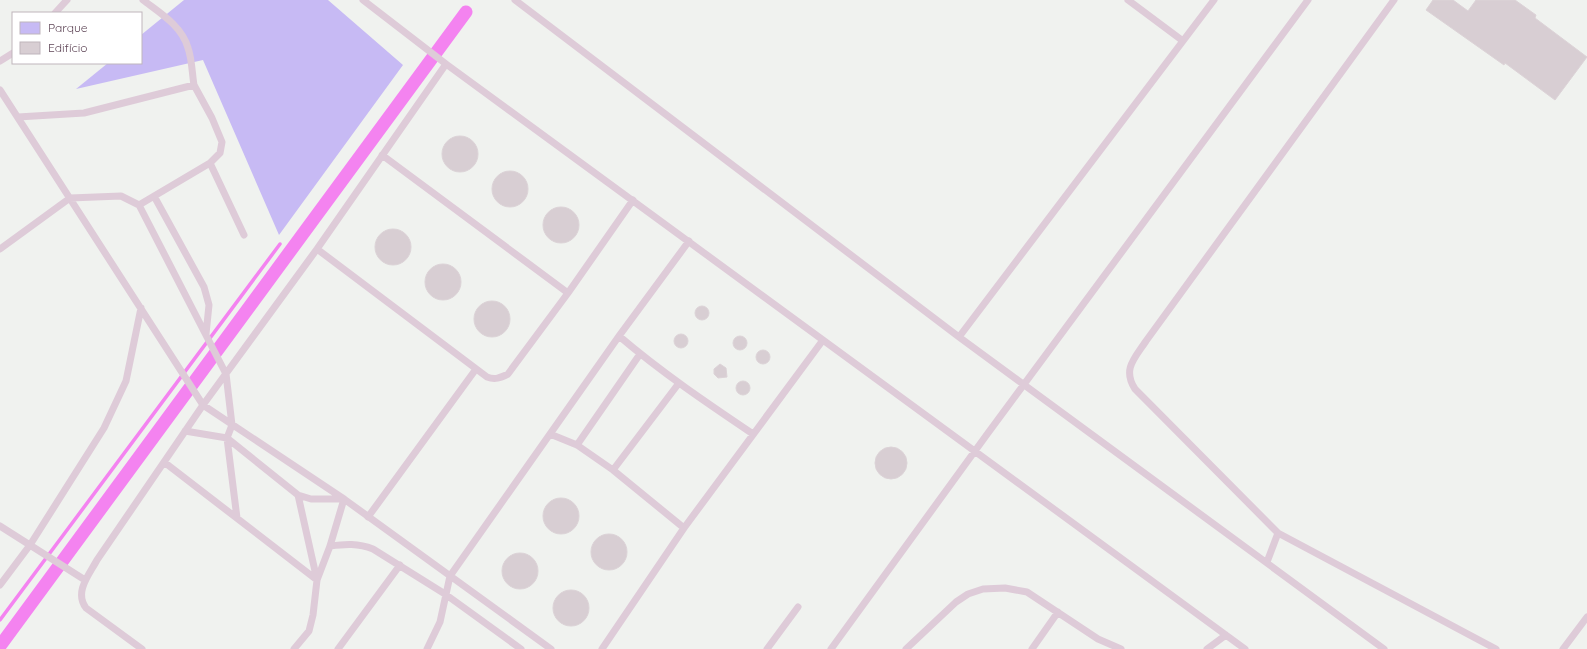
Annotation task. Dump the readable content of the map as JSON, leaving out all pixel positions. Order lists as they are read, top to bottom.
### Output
{
  "legend": ["Parque", "Edifício"]
}
